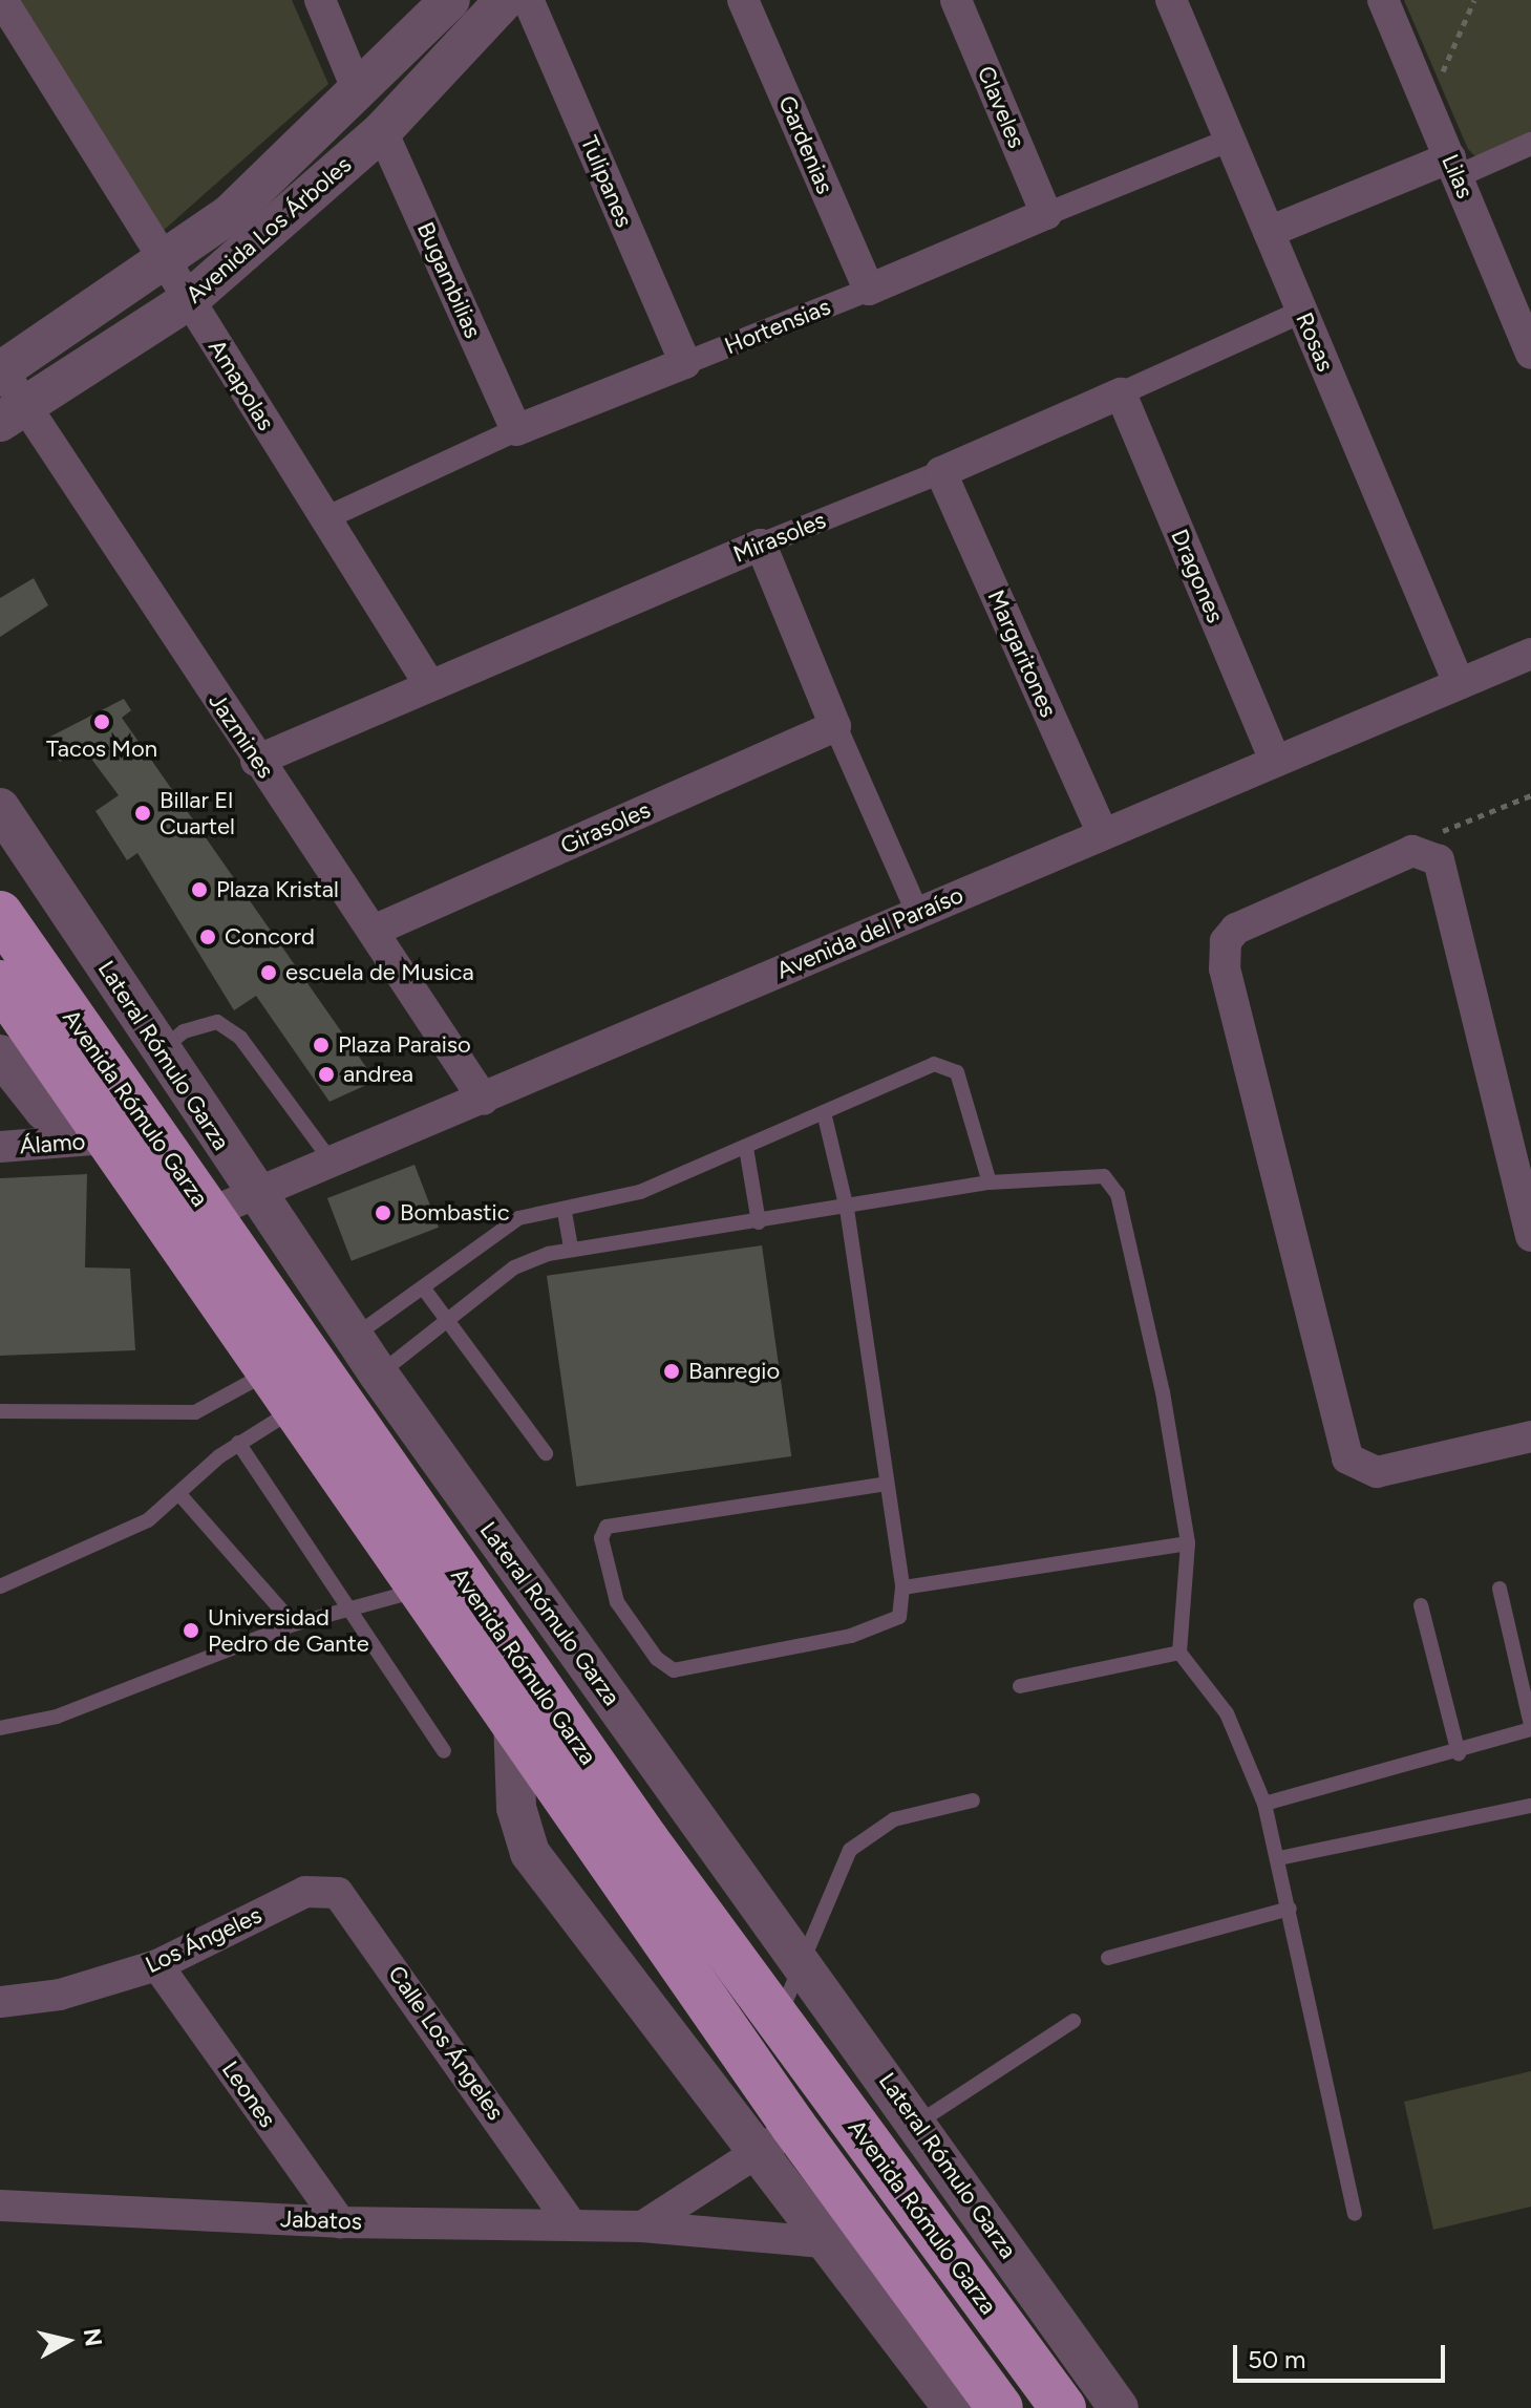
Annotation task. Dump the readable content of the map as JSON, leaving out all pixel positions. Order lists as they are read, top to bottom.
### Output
{
  "streets": {
    "main road": ["Avenida Rómulo Garza"],
    "street": [
      "Claveles",
      "Gardenias",
      "Lilas",
      "Tulipanes",
      "Avenida Los Árboles",
      "Bugambilias",
      "Hortensias",
      "Rosas",
      "Amapolas",
      "Mirasoles",
      "Dragones",
      "Margaritones",
      "Jazmines",
      "Girasoles",
      "Avenida del Paraíso",
      "Lateral Rómulo Garza",
      "Álamo",
      "Los Ángeles",
      "Calle Los Ángeles",
      "Leones",
      "Jabatos"
    ]
  },
  "crossings": [
    ["Claveles", "Hortensias"],
    ["Gardenias", "Hortensias"],
    ["Tulipanes", "Hortensias"],
    ["Avenida Los Árboles", "Bugambilias"],
    ["Avenida Los Árboles", "Amapolas"],
    ["Avenida Los Árboles", "Jazmines"],
    ["Bugambilias", "Hortensias"],
    ["Hortensias", "Rosas"],
    ["Hortensias", "Amapolas"],
    ["Rosas", "Mirasoles"],
    ["Rosas", "Avenida del Paraíso"],
    ["Amapolas", "Mirasoles"],
    ["Mirasoles", "Dragones"],
    ["Mirasoles", "Margaritones"],
    ["Mirasoles", "Jazmines"],
    ["Dragones", "Avenida del Paraíso"],
    ["Margaritones", "Avenida del Paraíso"],
    ["Jazmines", "Girasoles"],
    ["Jazmines", "Avenida del Paraíso"],
    ["Avenida del Paraíso", "Lateral Rómulo Garza"],
    ["Avenida del Paraíso", "Avenida Rómulo Garza"],
    ["Avenida Rómulo Garza", "Álamo"],
    ["Avenida Rómulo Garza", "Jabatos"],
    ["Los Ángeles", "Calle Los Ángeles"],
    ["Los Ángeles", "Leones"],
    ["Calle Los Ángeles", "Jabatos"],
    ["Leones", "Jabatos"]
  ],
  "places": [
    "Tacos Mon",
    "Billar El Cuartel",
    "Plaza Kristal",
    "Concord",
    "escuela de Musica",
    "Plaza Paraiso",
    "andrea",
    "Bombastic",
    "Banregio",
    "Universidad Pedro de Gante"
  ],
  "scale_bar": "50 m",
  "north": "right"
}
